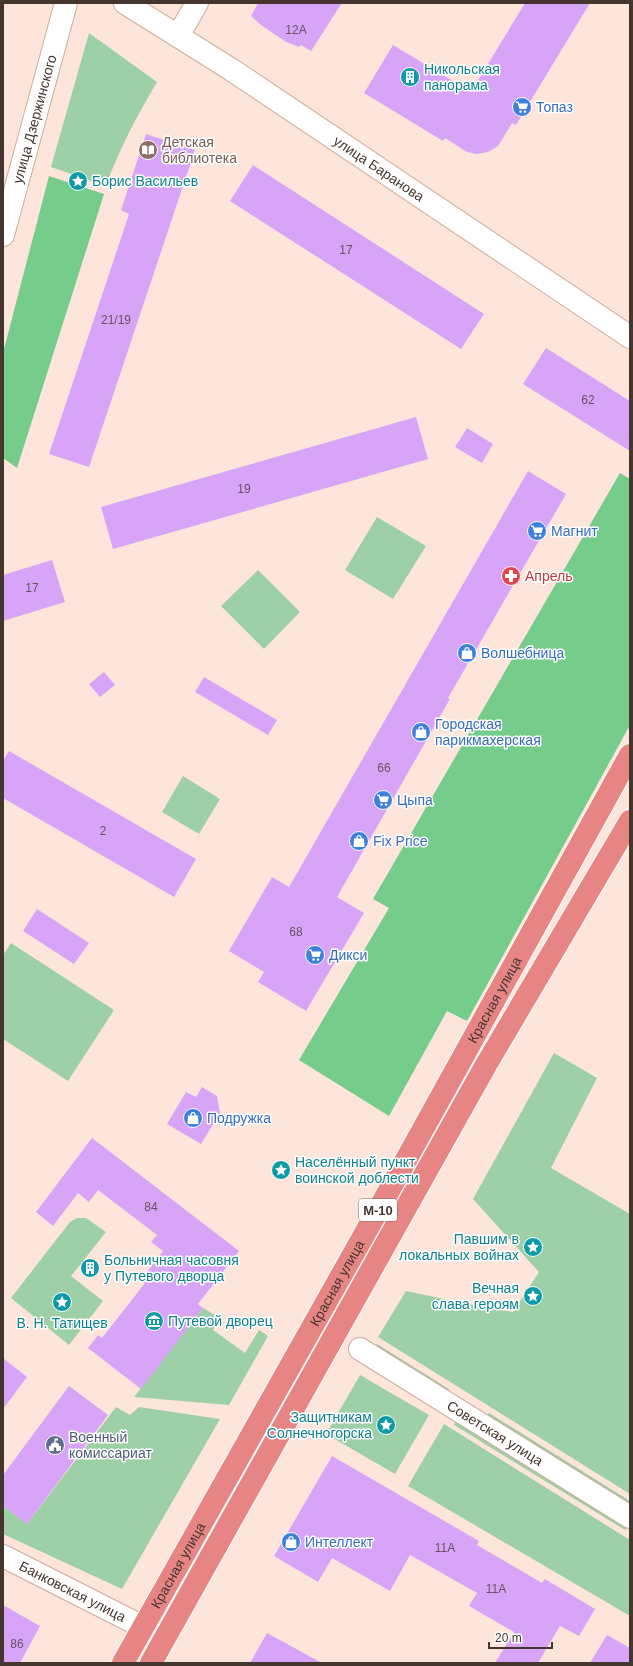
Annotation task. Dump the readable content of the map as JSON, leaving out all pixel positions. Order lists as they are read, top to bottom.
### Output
{
  "streets": {
    "highway": ["Красная улица", "М-10"],
    "street": [
      "улица Дзержинского",
      "улица Баранова",
      "Советская улица",
      "Банковская улица"
    ]
  },
  "crossings": [
    ["Красная улица", "Банковская улица"]
  ],
  "places": {
    "building": ["Никольская панорама", "Больничная часовня у Путевого дворца"],
    "supermarket": [
      "Топаз",
      "Магнит",
      "Цыпа",
      "Дикси"
    ],
    "library": ["Детская библиотека"],
    "place": [
      "Борис Васильев",
      "Населённый пункт воинской доблести",
      "Павшим в локальных войнах",
      "Вечная слава героям",
      "В. Н. Татищев",
      "Защитникам Солнечногорска"
    ],
    "pharmacy": ["Апрель"],
    "shop": [
      "Волшебница",
      "Городская парикмахерская",
      "Fix Price",
      "Подружка",
      "Интеллект"
    ],
    "museum": ["Путевой дворец"],
    "public building": ["Военный комиссариат"]
  },
  "house_numbers": [
    "12А",
    "17",
    "21/19",
    "62",
    "19",
    "17",
    "66",
    "2",
    "68",
    "84",
    "11А",
    "11А",
    "86"
  ],
  "scale_bar": "20 m"
}
